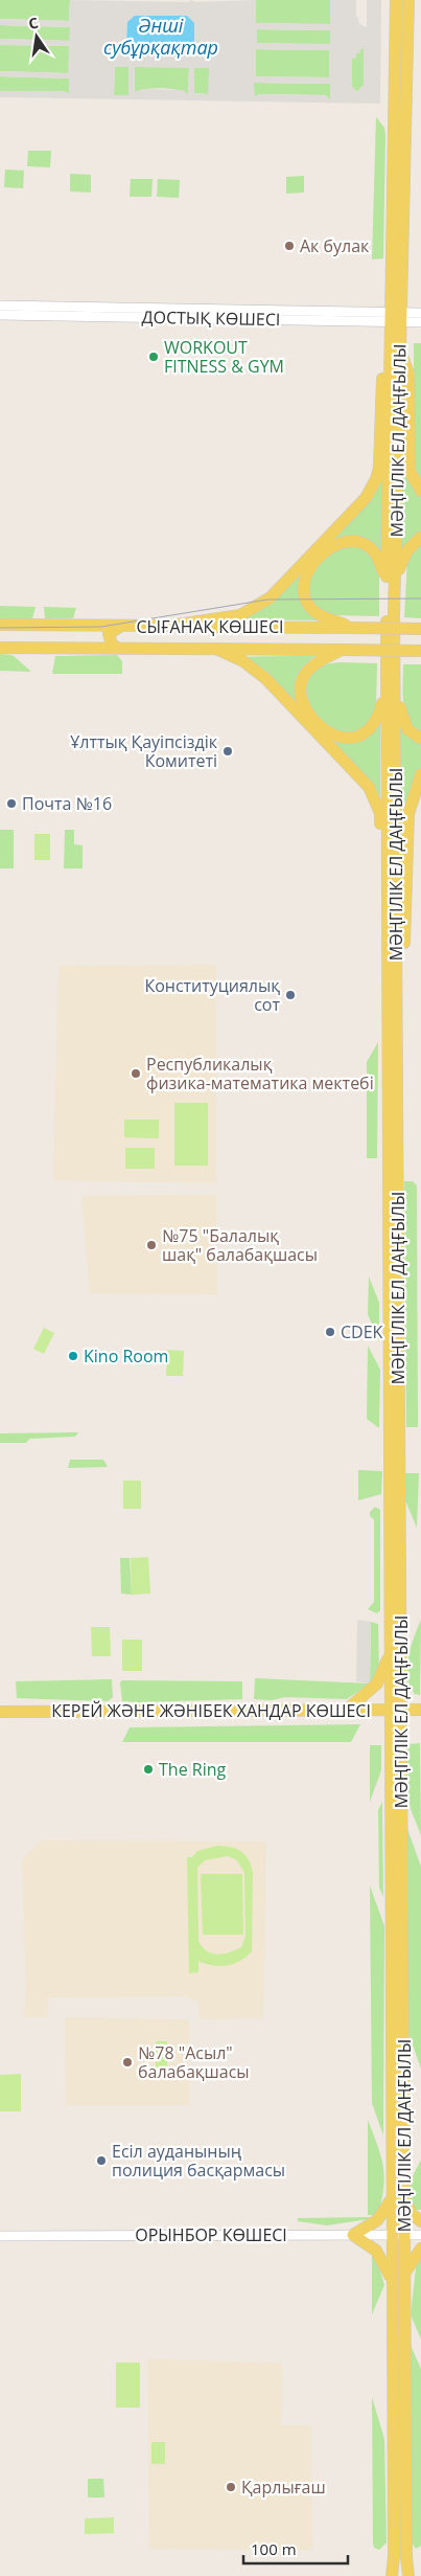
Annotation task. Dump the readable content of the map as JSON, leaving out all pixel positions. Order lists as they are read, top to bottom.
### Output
{
  "streets": {
    "main road": ["МӘҢГІЛІК ЕЛ ДАҢҒЫЛЫ", "СЫҒАНАҚ КӨШЕСІ", "КЕРЕЙ ЖӘНЕ ЖӘНІБЕК ХАНДАР КӨШЕСІ"],
    "street": ["ДОСТЫҚ КӨШЕСІ", "ОРЫНБОР КӨШЕСІ"]
  },
  "crossings": [
    ["ДОСТЫҚ КӨШЕСІ", "МӘҢГІЛІК ЕЛ ДАҢҒЫЛЫ"],
    ["МӘҢГІЛІК ЕЛ ДАҢҒЫЛЫ", "КЕРЕЙ ЖӘНЕ ЖӘНІБЕК ХАНДАР КӨШЕСІ"],
    ["МӘҢГІЛІК ЕЛ ДАҢҒЫЛЫ", "ОРЫНБОР КӨШЕСІ"]
  ],
  "water": ["Әнші субұрқақтар"],
  "places": [
    "Ак булак",
    "WORKOUT FITNESS & GYM",
    "Ұлттық Қауіпсіздік Комитеті",
    "Почта №16",
    "Конституциялық сот",
    "Республикалық физика-математика мектебі",
    "№75 \"Балалық шақ\" балабақшасы",
    "CDEK",
    "Kino Room",
    "The Ring",
    "№78 \"Асыл\" балабақшасы",
    "Есіл ауданының полиция басқармасы",
    "Қарлығаш"
  ],
  "scale_bar": "100 m",
  "north": "top"
}
